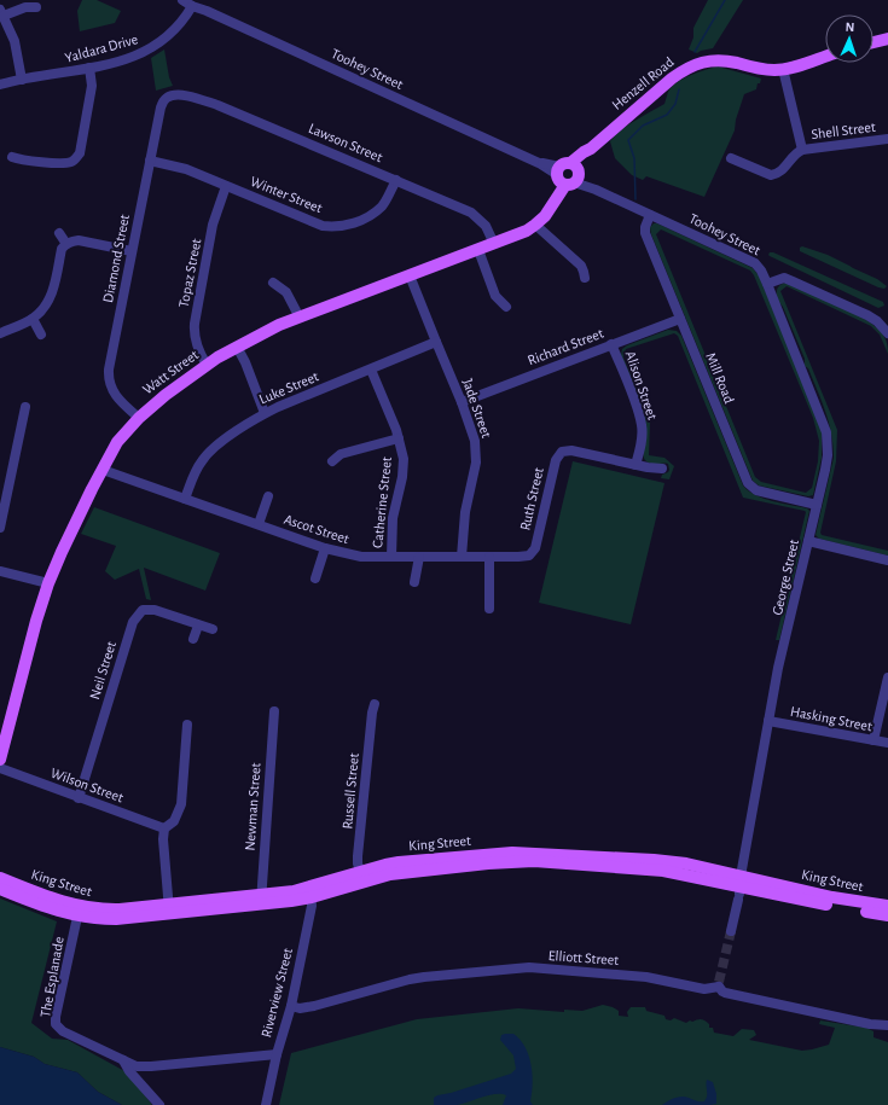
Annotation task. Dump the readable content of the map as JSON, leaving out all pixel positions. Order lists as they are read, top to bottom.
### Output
{
  "streets": {
    "main road": ["Henzell Road", "Watt Street", "King Street"],
    "street": [
      "Yaldara Drive",
      "Toohey Street",
      "Shell Street",
      "Lawson Street",
      "Winter Street",
      "Diamond Street",
      "Topaz Street",
      "Richard Street",
      "Mill Road",
      "Alison Street",
      "Luke Street",
      "Jade Street",
      "Ruth Street",
      "Catherine Street",
      "Ascot Street",
      "George Street",
      "Neil Street",
      "Hasking Street",
      "Wilson Street",
      "Russell Street",
      "Newman Street",
      "Elliott Street",
      "The Esplanade",
      "Riverview Street"
    ]
  },
  "crossings": [
    ["Yaldara Drive", "Toohey Street"],
    ["Toohey Street", "Henzell Road"],
    ["Toohey Street", "Watt Street"],
    ["Toohey Street", "Mill Road"],
    ["Toohey Street", "George Street"],
    ["Henzell Road", "Watt Street"],
    ["Lawson Street", "Winter Street"],
    ["Lawson Street", "Diamond Street"],
    ["Lawson Street", "Watt Street"],
    ["Winter Street", "Diamond Street"],
    ["Winter Street", "Topaz Street"],
    ["Diamond Street", "Watt Street"],
    ["Topaz Street", "Watt Street"],
    ["Richard Street", "Mill Road"],
    ["Richard Street", "Alison Street"],
    ["Richard Street", "Jade Street"],
    ["Watt Street", "Jade Street"],
    ["Watt Street", "Ascot Street"],
    ["Mill Road", "George Street"],
    ["Alison Street", "Ruth Street"],
    ["Luke Street", "Jade Street"],
    ["Luke Street", "Catherine Street"],
    ["Luke Street", "Ascot Street"],
    ["Jade Street", "Ascot Street"],
    ["Ruth Street", "Ascot Street"],
    ["Catherine Street", "Ascot Street"],
    ["George Street", "Hasking Street"],
    ["George Street", "King Street"],
    ["Neil Street", "Wilson Street"],
    ["Russell Street", "King Street"],
    ["Newman Street", "King Street"],
    ["King Street", "The Esplanade"],
    ["King Street", "Riverview Street"],
    ["Elliott Street", "Riverview Street"]
  ],
  "north": "top"
}
